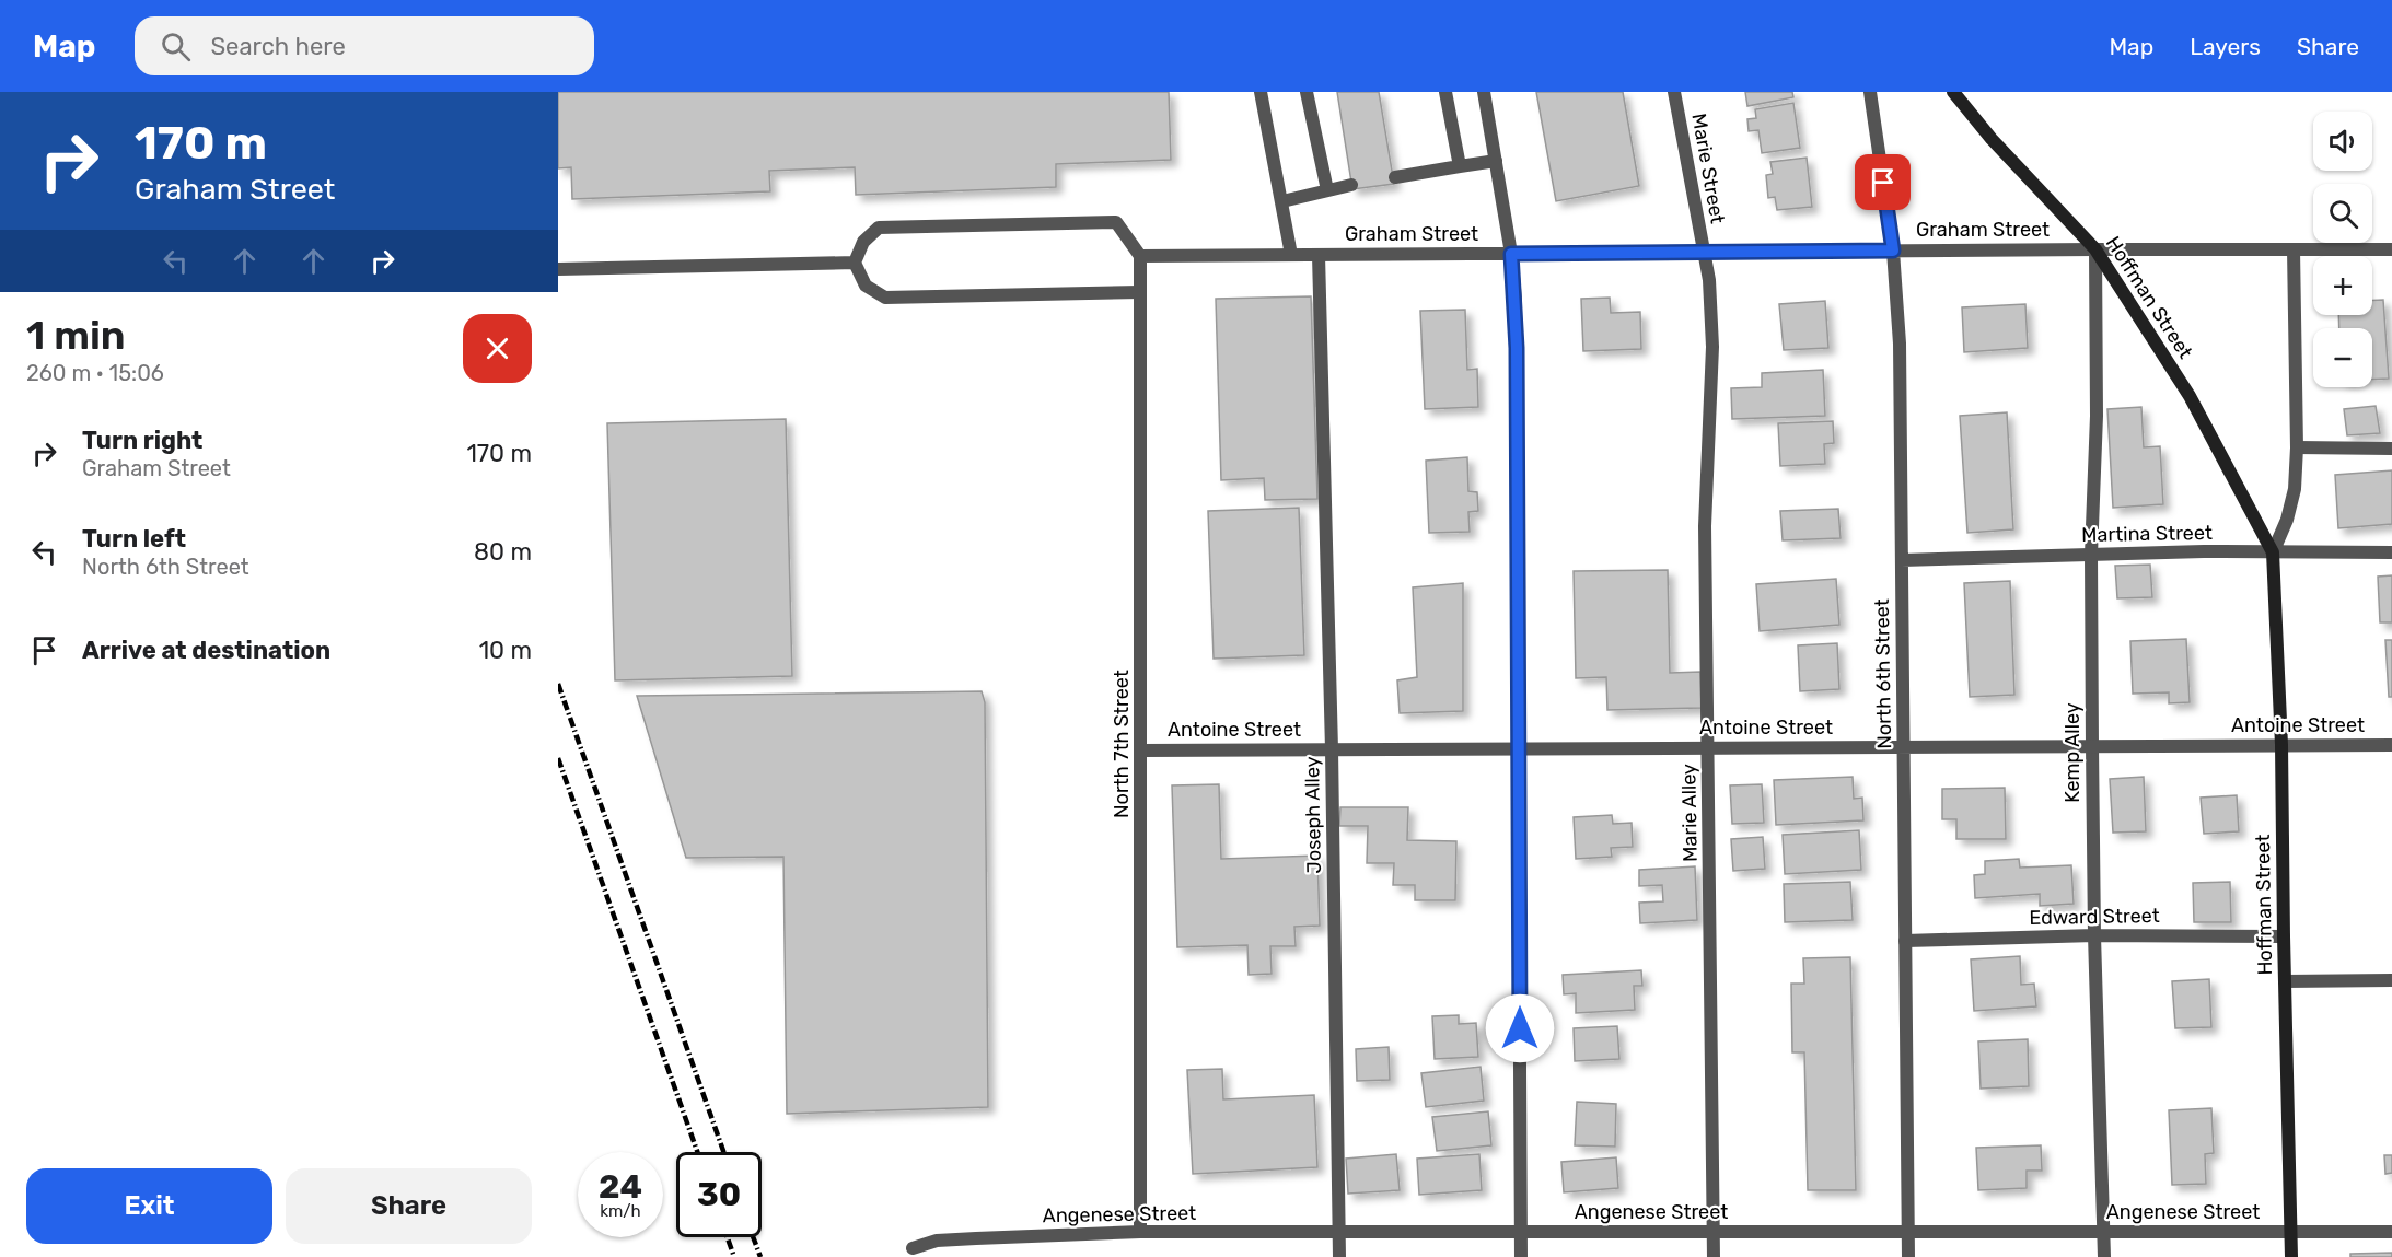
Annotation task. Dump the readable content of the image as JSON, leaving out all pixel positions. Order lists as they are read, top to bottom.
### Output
{
  "streets": {
    "street": [
      "Marie Street",
      "Graham Street",
      "Hoffman Street",
      "Martina Street",
      "North 6th Street",
      "Antoine Street",
      "North 7th Street",
      "Kemp Alley",
      "Marie Alley",
      "Joseph Alley",
      "Edward Street",
      "Angenese Street"
    ]
  },
  "crossings": [
    ["Marie Street", "Graham Street"],
    ["Marie Street", "Marie Alley"],
    ["Graham Street", "Hoffman Street"],
    ["Graham Street", "North 6th Street"],
    ["Graham Street", "North 7th Street"],
    ["Graham Street", "Kemp Alley"],
    ["Graham Street", "Marie Alley"],
    ["Graham Street", "Joseph Alley"],
    ["Hoffman Street", "Martina Street"],
    ["Hoffman Street", "Antoine Street"],
    ["Hoffman Street", "Kemp Alley"],
    ["Hoffman Street", "Edward Street"],
    ["Hoffman Street", "Angenese Street"],
    ["Martina Street", "North 6th Street"],
    ["Martina Street", "Kemp Alley"],
    ["North 6th Street", "Antoine Street"],
    ["North 6th Street", "Edward Street"],
    ["North 6th Street", "Angenese Street"],
    ["Antoine Street", "North 7th Street"],
    ["Antoine Street", "Kemp Alley"],
    ["Antoine Street", "Marie Alley"],
    ["Antoine Street", "Joseph Alley"],
    ["North 7th Street", "Angenese Street"],
    ["Kemp Alley", "Edward Street"],
    ["Kemp Alley", "Angenese Street"],
    ["Marie Alley", "Angenese Street"],
    ["Joseph Alley", "Angenese Street"]
  ],
  "page": {
    "header": "Map",
    "search": "Search here",
    "nav": ["Map", "Layers", "Share"],
    "turn": ["170 m", "Graham Street"],
    "map_buttons": ["+", "−"],
    "heading": ["1 min", "260 m · 15:06"],
    "list": [
      {
        "name": "Turn right",
        "note": "Graham Street",
        "value": "170 m"
      },
      {
        "name": "Turn left",
        "note": "North 6th Street",
        "value": "80 m"
      },
      {
        "name": "Arrive at destination",
        "value": "10 m"
      }
    ],
    "speed": "24 km/h",
    "limit": "30",
    "buttons": ["Exit", "Share"]
  }
}
